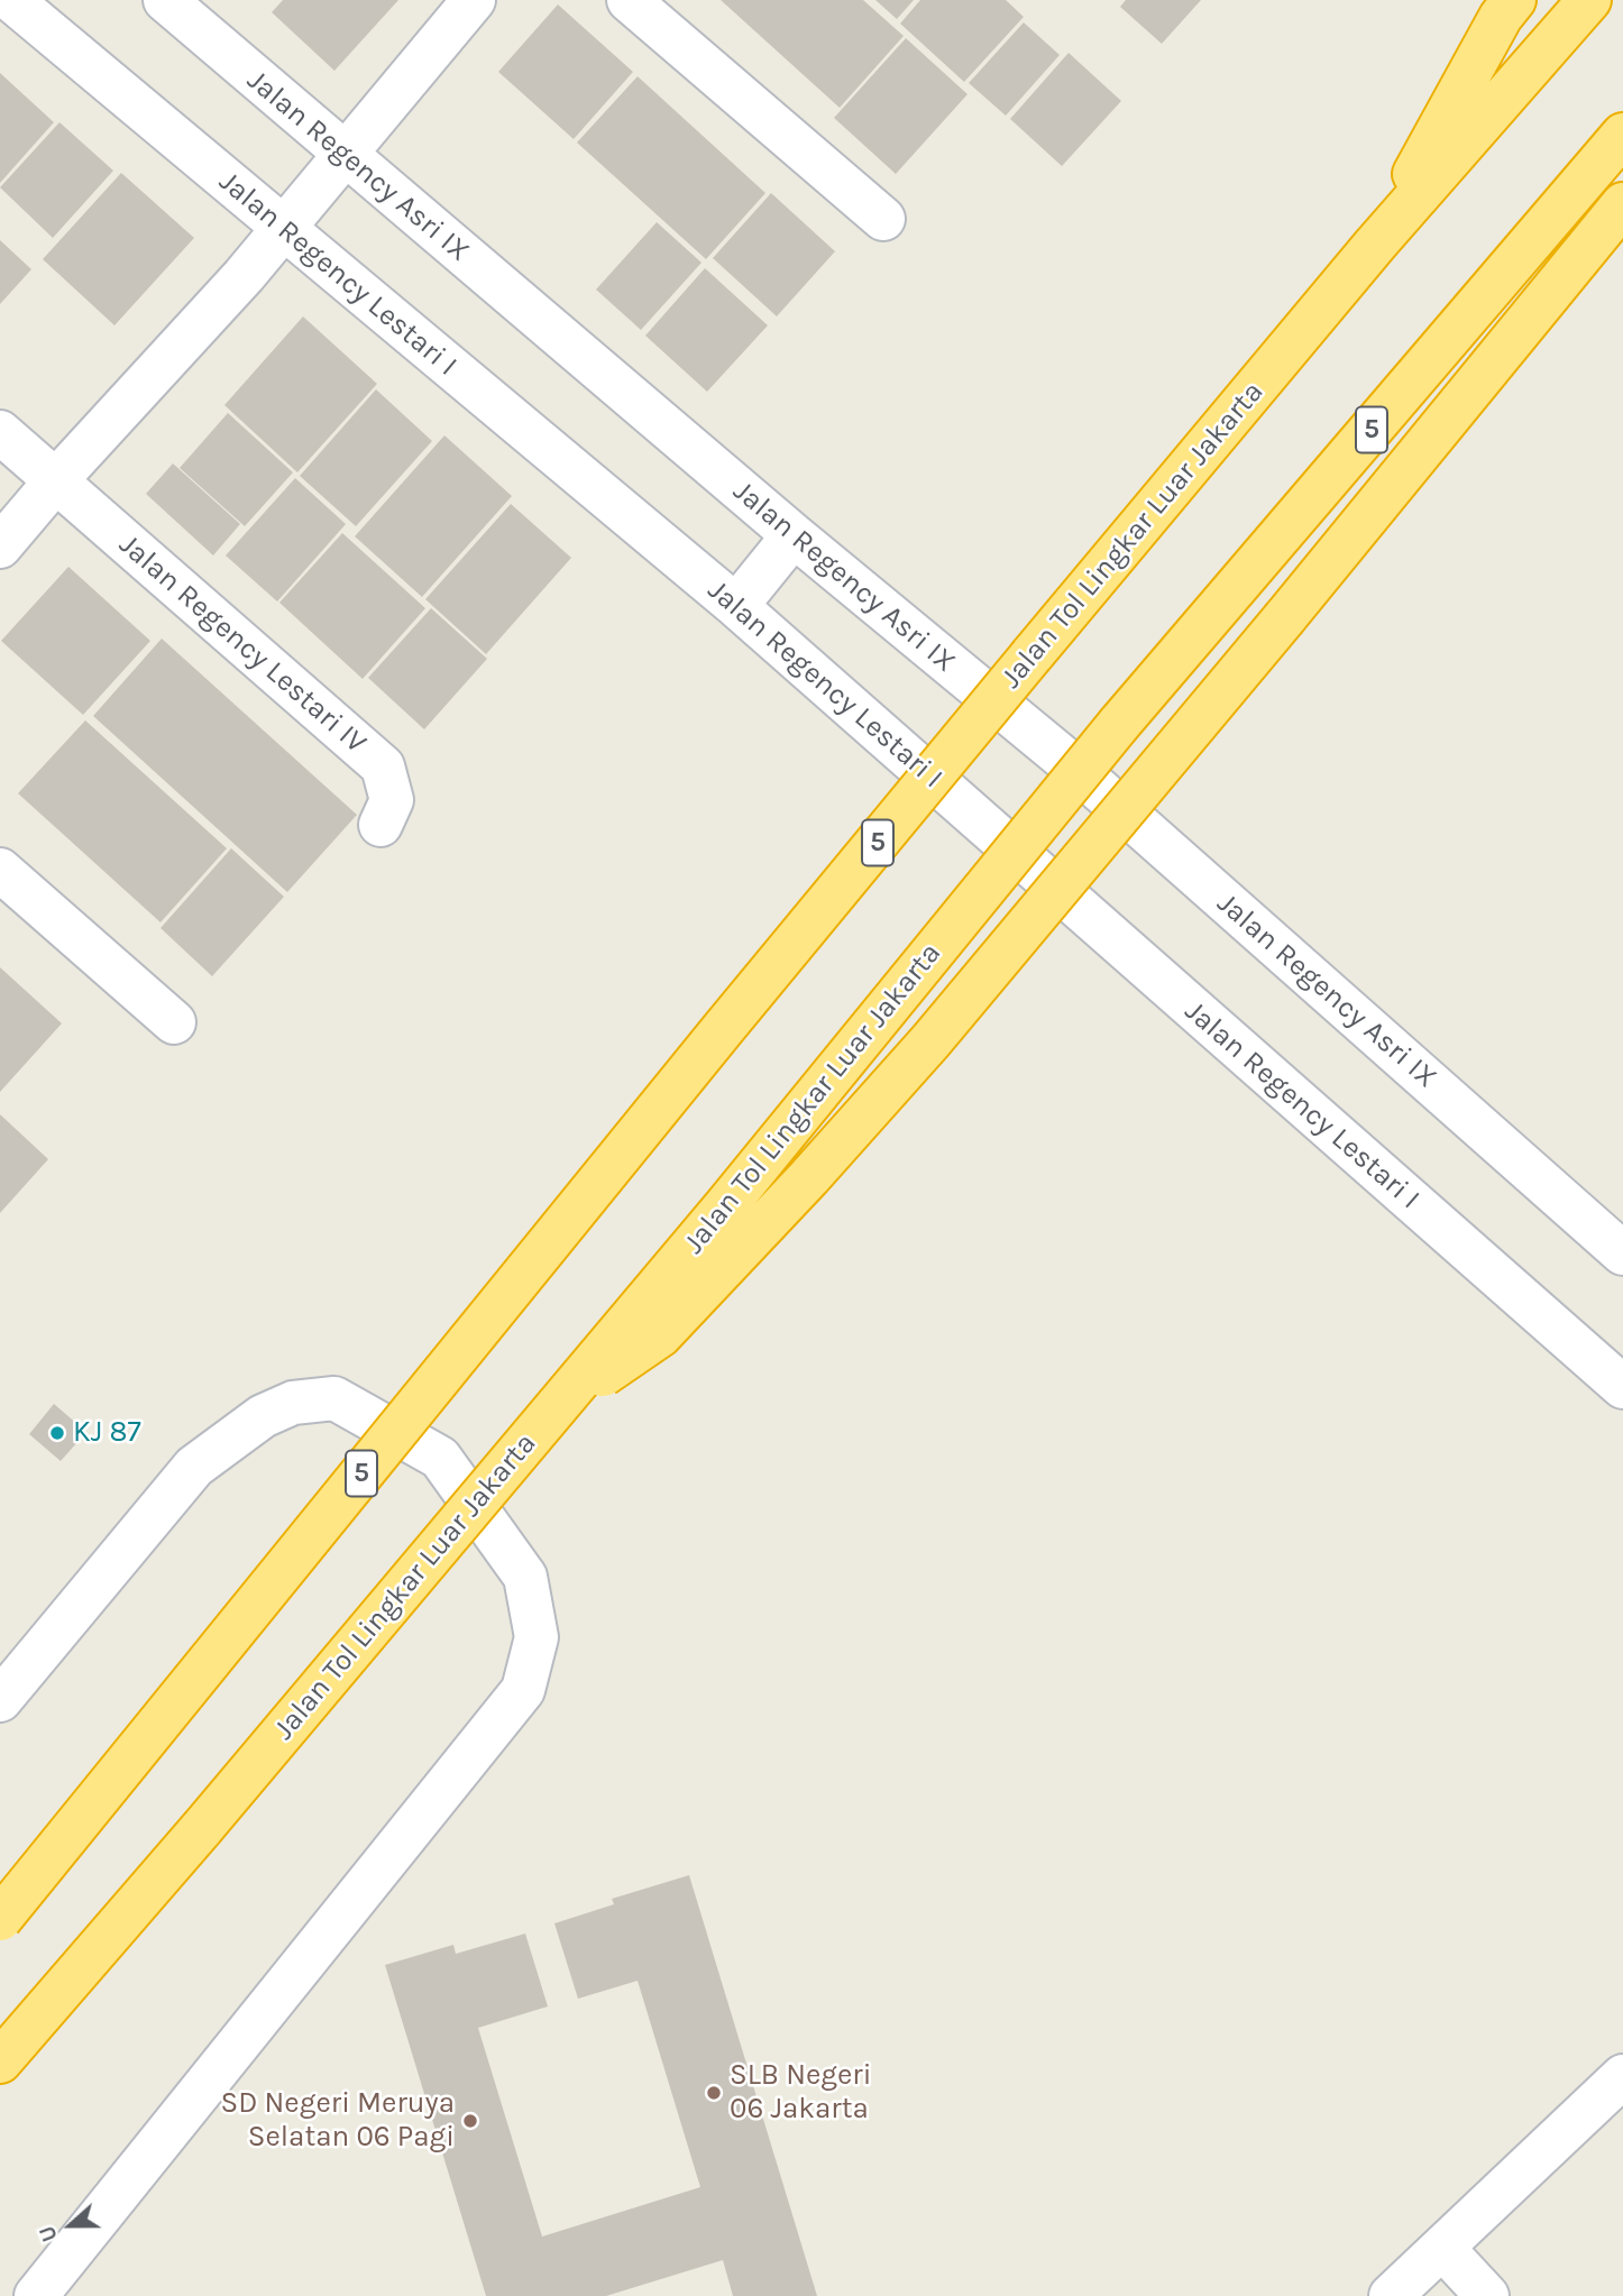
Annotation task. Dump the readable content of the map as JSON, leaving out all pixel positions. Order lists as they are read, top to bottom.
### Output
{
  "streets": {
    "highway": ["5", "Jalan Tol Lingkar Luar Jakarta"],
    "street": ["Jalan Regency Asri IX", "Jalan Regency Lestari I", "Jalan Regency Lestari IV"]
  },
  "places": ["KJ 87", "SLB Negeri 06 Jakarta", "SD Negeri Meruya Selatan 06 Pagi"],
  "north": "left"
}
